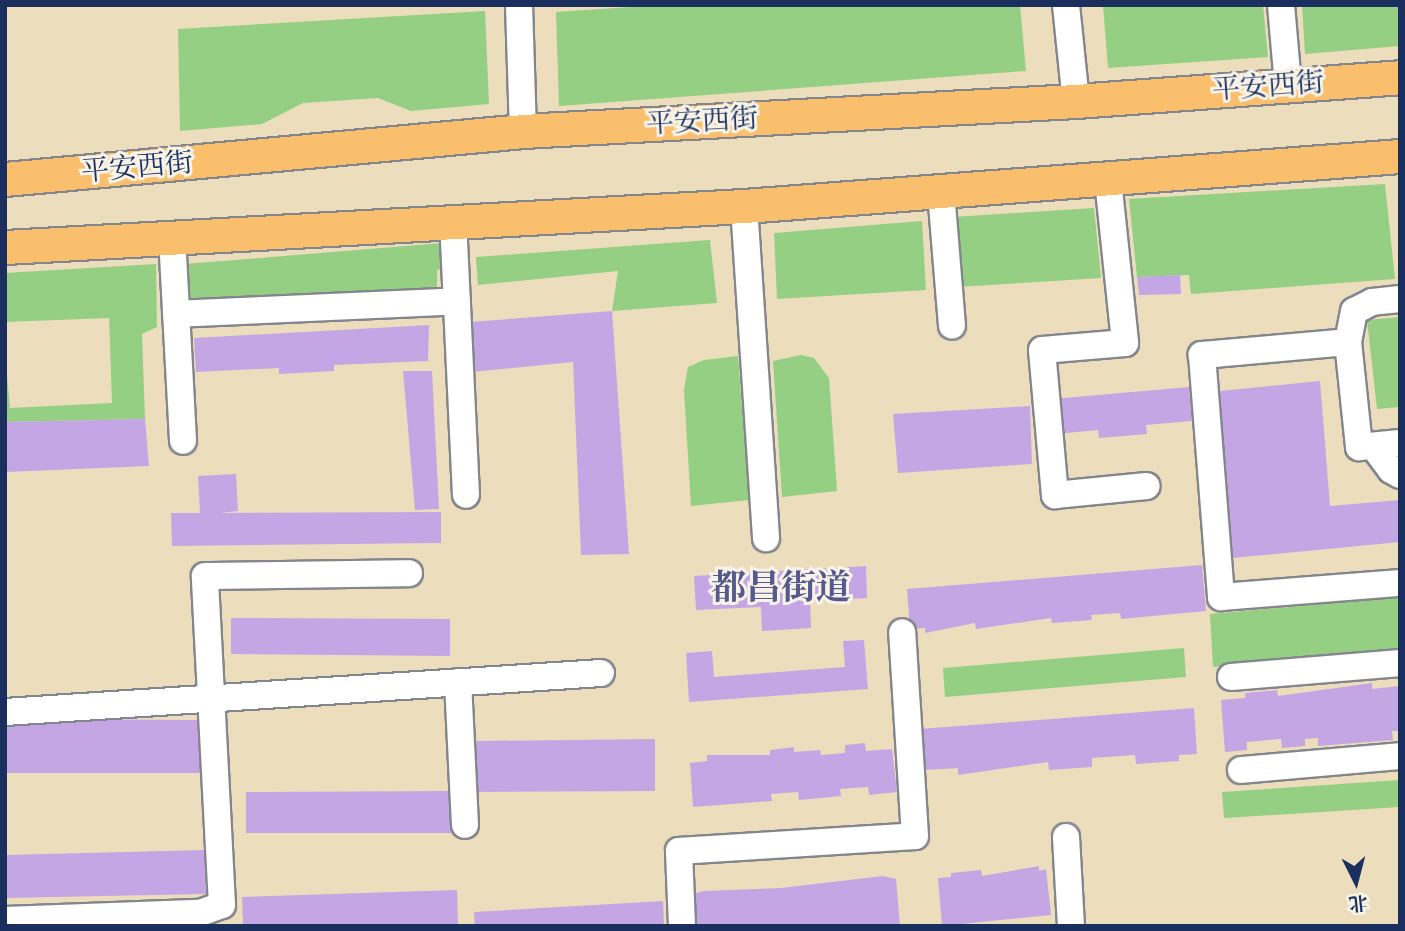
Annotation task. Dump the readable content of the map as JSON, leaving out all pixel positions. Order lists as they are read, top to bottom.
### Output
{
  "streets": {
    "main road": ["平安西街"]
  },
  "districts": ["都昌街道"],
  "north": "bottom"
}
